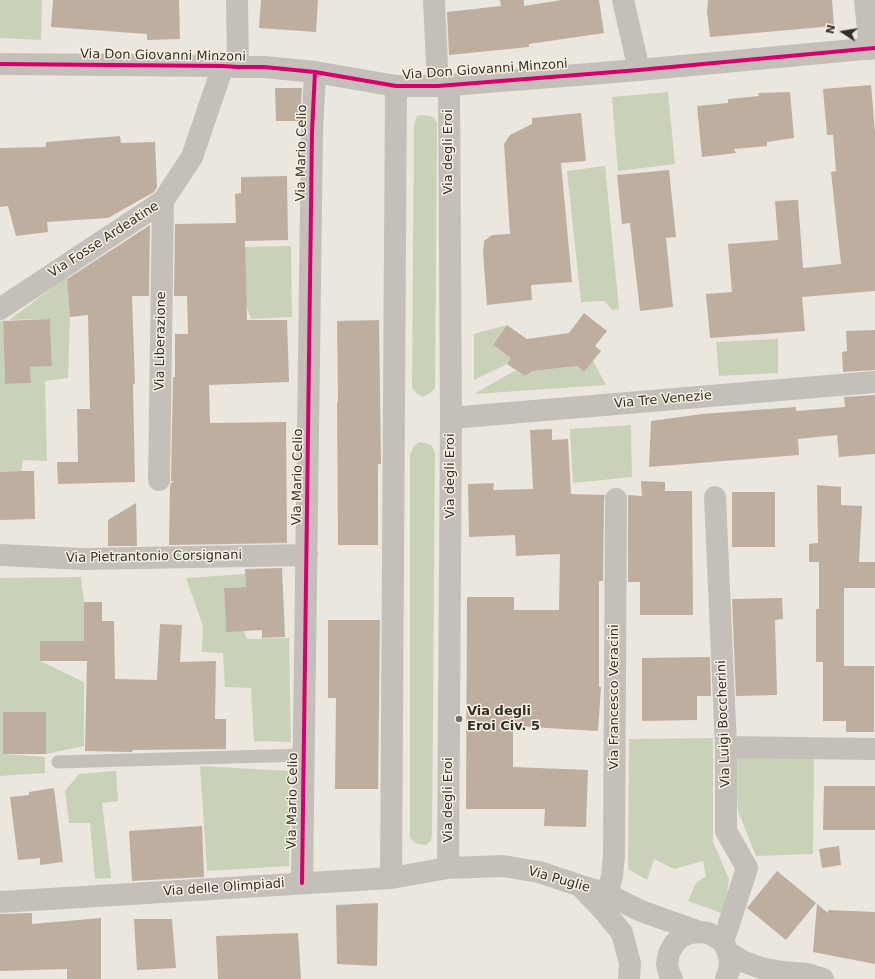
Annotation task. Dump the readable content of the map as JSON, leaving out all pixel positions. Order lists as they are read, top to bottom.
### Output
{
  "streets": {
    "street": [
      "Via Don Giovanni Minzoni",
      "Via degli Eroi",
      "Via Mario Celio",
      "Via Fosse Ardeatine",
      "Via Liberazione",
      "Via Tre Venezie",
      "Via Pietrantonio Corsignani",
      "Via Francesco Veracini",
      "Via Luigi Boccherini",
      "Via Puglie",
      "Via delle Olimpiadi"
    ]
  },
  "crossings": [
    ["Via Don Giovanni Minzoni", "Via degli Eroi"],
    ["Via Don Giovanni Minzoni", "Via Mario Celio"],
    ["Via Don Giovanni Minzoni", "Via Fosse Ardeatine"],
    ["Via degli Eroi", "Via Tre Venezie"],
    ["Via degli Eroi", "Via Puglie"],
    ["Via degli Eroi", "Via delle Olimpiadi"],
    ["Via Mario Celio", "Via Pietrantonio Corsignani"],
    ["Via Mario Celio", "Via delle Olimpiadi"],
    ["Via Fosse Ardeatine", "Via Liberazione"],
    ["Via Francesco Veracini", "Via Puglie"],
    ["Via Luigi Boccherini", "Via Puglie"],
    ["Via Puglie", "Via delle Olimpiadi"]
  ],
  "places": ["Via degli Eroi Civ. 5"],
  "north": "left"
}
